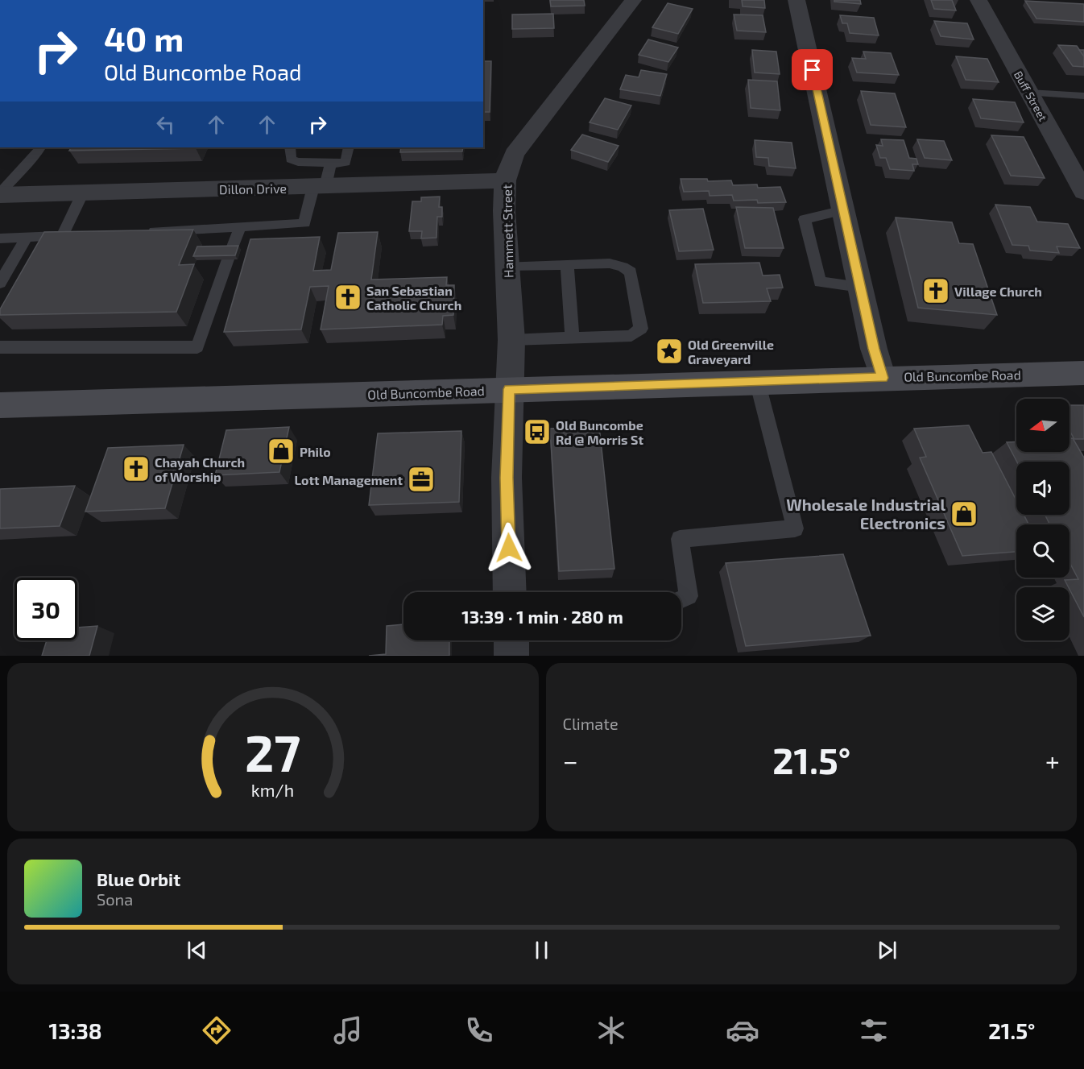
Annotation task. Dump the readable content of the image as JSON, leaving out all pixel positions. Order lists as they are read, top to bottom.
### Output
{
  "streets": {
    "street": [
      "Buff Street",
      "Dillon Drive",
      "Hammett Street",
      "Old Buncombe Road"
    ]
  },
  "crossings": [
    ["Dillon Drive", "Hammett Street"],
    ["Hammett Street", "Old Buncombe Road"]
  ],
  "places": {
    "church": ["Village Church", "San Sebastian Catholic Church", "Chayah Church of Worship"],
    "place": ["Old Greenville Graveyard"],
    "bus stop": ["Old Buncombe Rd @ Morris St"],
    "shop": ["Philo", "Wholesale Industrial Electronics"],
    "office": ["Lott Management"]
  },
  "north": "left",
  "page": {
    "turn": ["40 m", "Old Buncombe Road"],
    "limit": "30",
    "trip": "13:39 · 1 min · 280 m",
    "tile": "Climate",
    "heat": ["−", "21.5°", "+"],
    "song": ["Blue Orbit", "Sona"],
    "tabs": ["13:38", "21.5°"],
    "gauge": ["27", "km/h"]
  }
}
